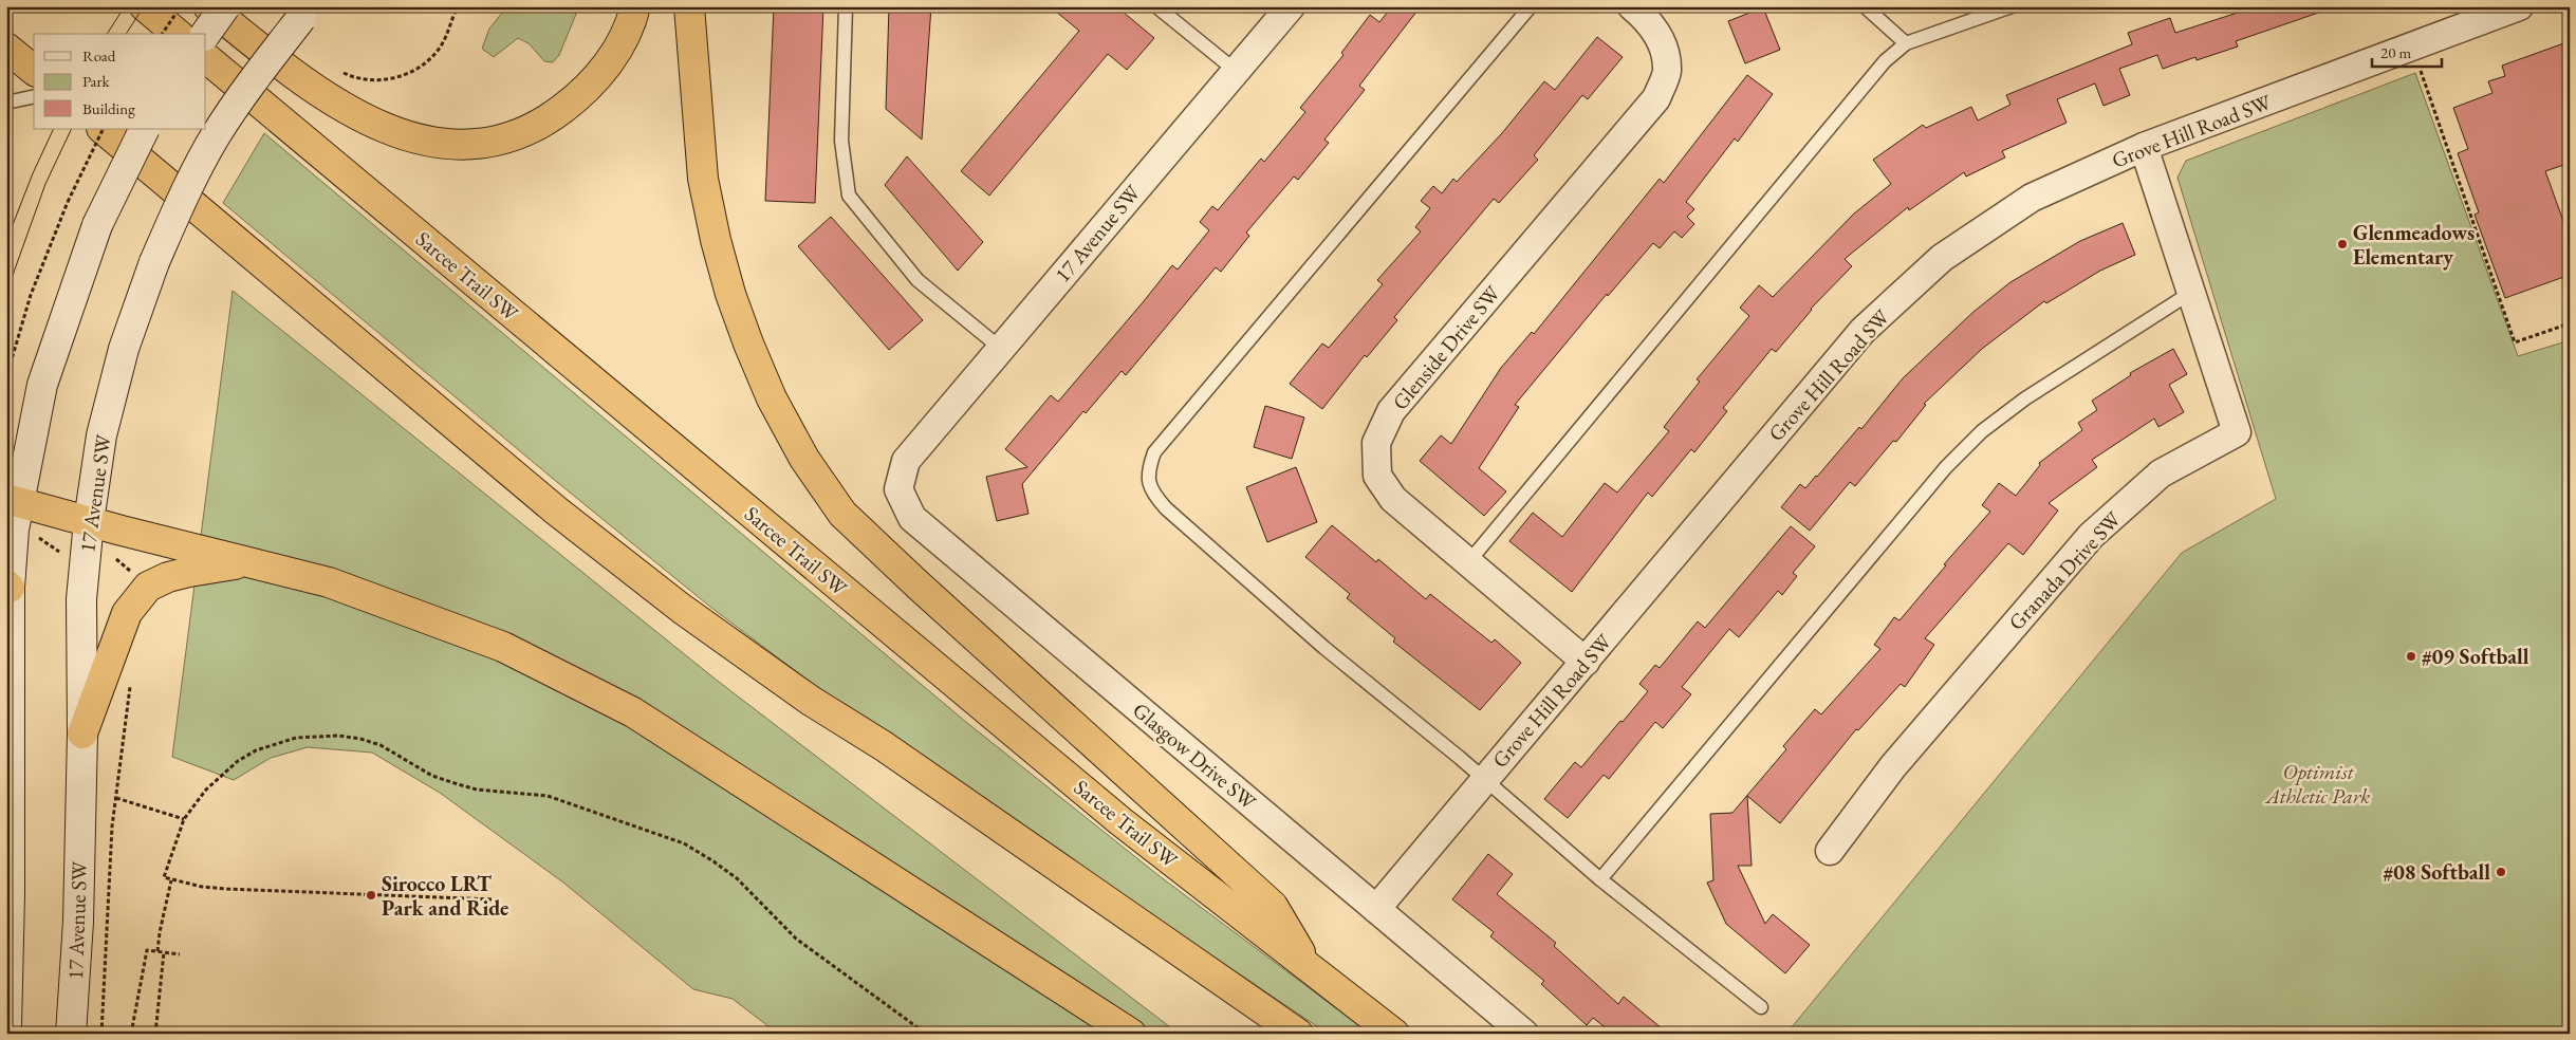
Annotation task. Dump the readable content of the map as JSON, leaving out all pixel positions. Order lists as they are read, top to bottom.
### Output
{
  "streets": {
    "highway": ["Sarcee Trail SW"],
    "main road": ["17 Avenue SW"],
    "street": [
      "Grove Hill Road SW",
      "Glenside Drive SW",
      "Granada Drive SW",
      "Glasgow Drive SW"
    ]
  },
  "crossings": [
    ["Grove Hill Road SW", "Glenside Drive SW"],
    ["Grove Hill Road SW", "Granada Drive SW"],
    ["Grove Hill Road SW", "Glasgow Drive SW"],
    ["17 Avenue SW", "Glasgow Drive SW"]
  ],
  "parks": ["Optimist Athletic Park"],
  "places": [
    "Glenmeadows Elementary",
    "#09 Softball",
    "#08 Softball",
    "Sirocco LRT Park and Ride"
  ],
  "legend": ["Road", "Park", "Building"],
  "scale_bar": "20 m"
}
